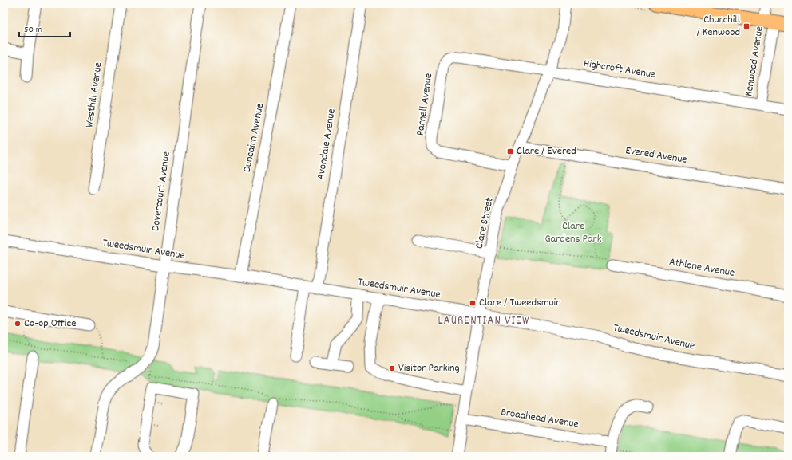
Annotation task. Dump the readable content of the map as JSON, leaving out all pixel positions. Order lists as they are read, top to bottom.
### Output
{
  "streets": {
    "street": [
      "Kenwood Avenue",
      "Highcroft Avenue",
      "Westhill Avenue",
      "Parnell Avenue",
      "Duncairn Avenue",
      "Avondale Avenue",
      "Evered Avenue",
      "Dovercourt Avenue",
      "Clare Street",
      "Tweedsmuir Avenue",
      "Athlone Avenue",
      "Broadhead Avenue"
    ]
  },
  "crossings": [
    ["Kenwood Avenue", "Highcroft Avenue"],
    ["Highcroft Avenue", "Parnell Avenue"],
    ["Highcroft Avenue", "Clare Street"],
    ["Parnell Avenue", "Clare Street"],
    ["Duncairn Avenue", "Tweedsmuir Avenue"],
    ["Avondale Avenue", "Tweedsmuir Avenue"],
    ["Evered Avenue", "Clare Street"],
    ["Dovercourt Avenue", "Tweedsmuir Avenue"],
    ["Clare Street", "Tweedsmuir Avenue"],
    ["Clare Street", "Broadhead Avenue"]
  ],
  "districts": ["LAURENTIAN VIEW"],
  "parks": ["Clare Gardens Park"],
  "places": {
    "transit": ["Churchill / Kenwood", "Clare / Evered", "Clare / Tweedsmuir"],
    "other": ["Co-op Office", "Visitor Parking"]
  },
  "scale_bar": "50 m"
}
